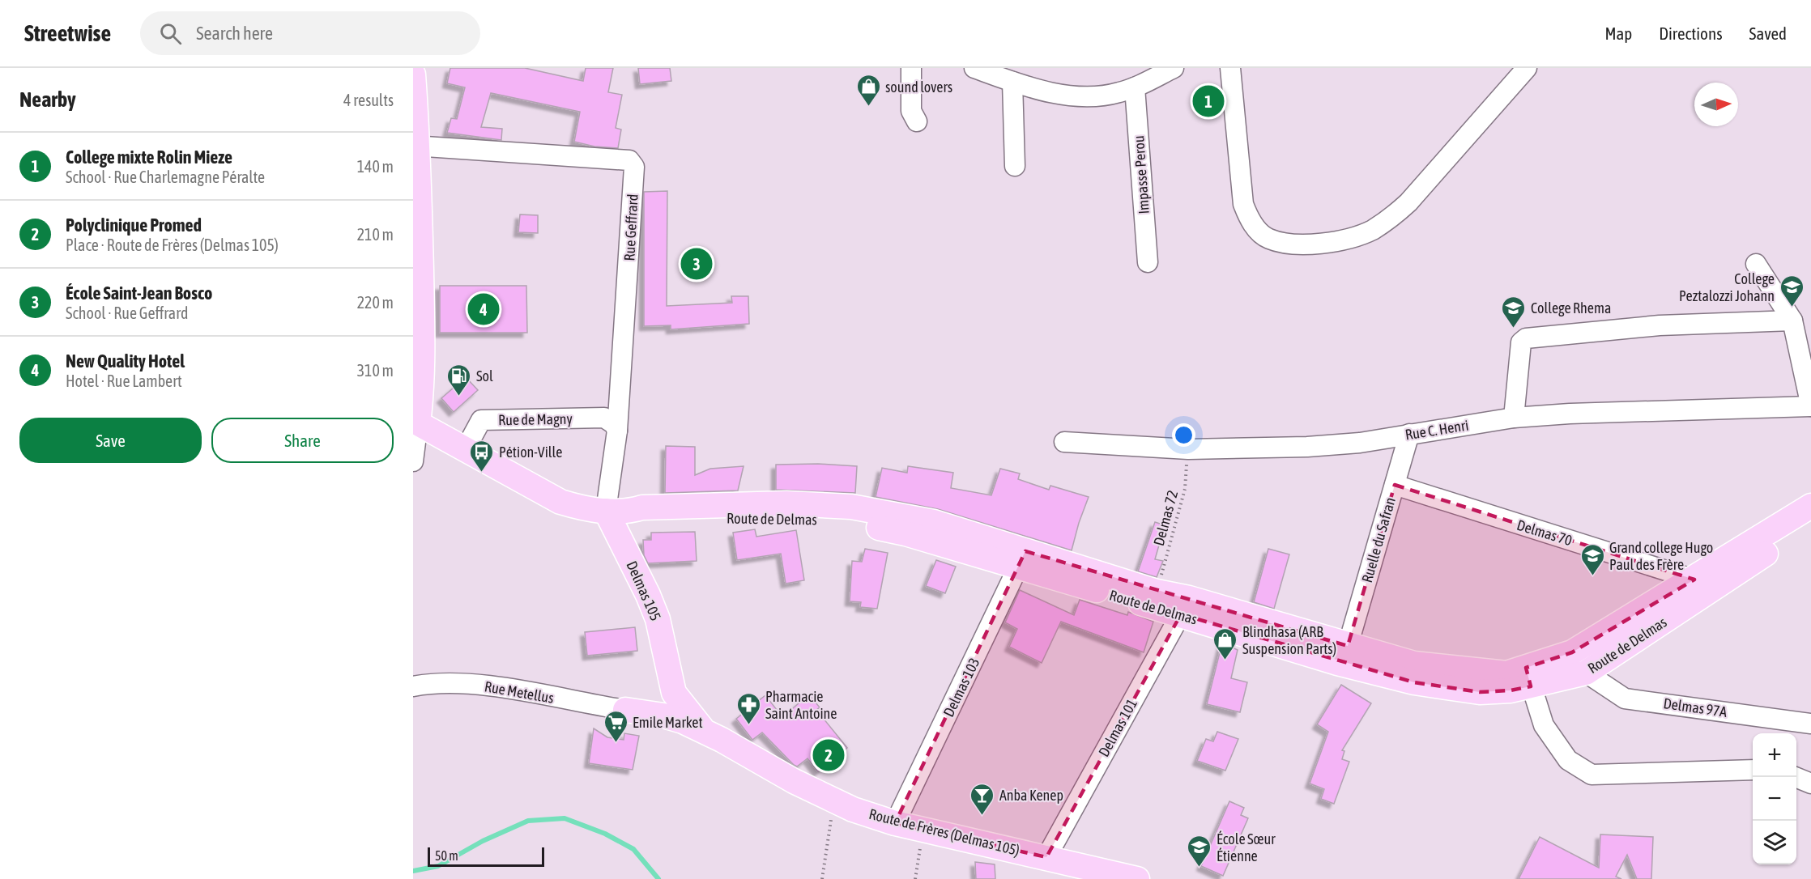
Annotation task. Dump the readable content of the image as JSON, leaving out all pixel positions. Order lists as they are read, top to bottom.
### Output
{
  "streets": {
    "main road": ["Route de Delmas", "Delmas 105", "Route de Frères (Delmas 105)"],
    "street": [
      "Impasse Perou",
      "Rue Geffrard",
      "Rue de Magny",
      "Rue C. Henri",
      "Delmas 70",
      "Ruelle du Safran",
      "Delmas 103",
      "Rue Metellus",
      "Delmas 97A",
      "Delmas 101"
    ],
    "path": ["Delmas 72"]
  },
  "crossings": [
    ["Rue Geffrard", "Rue de Magny"],
    ["Rue Geffrard", "Route de Delmas"],
    ["Rue Geffrard", "Delmas 105"],
    ["Rue de Magny", "Route de Delmas"],
    ["Rue C. Henri", "Delmas 72"],
    ["Rue C. Henri", "Ruelle du Safran"],
    ["Delmas 72", "Route de Delmas"],
    ["Route de Delmas", "Delmas 70"],
    ["Route de Delmas", "Ruelle du Safran"],
    ["Route de Delmas", "Delmas 105"],
    ["Route de Delmas", "Delmas 103"],
    ["Route de Delmas", "Delmas 97A"],
    ["Route de Delmas", "Delmas 101"],
    ["Delmas 70", "Ruelle du Safran"],
    ["Delmas 105", "Route de Frères (Delmas 105)"],
    ["Delmas 103", "Route de Frères (Delmas 105)"],
    ["Rue Metellus", "Route de Frères (Delmas 105)"],
    ["Delmas 101", "Route de Frères (Delmas 105)"]
  ],
  "places": {
    "shop": ["sound lovers", "Blindhasa (ARB Suspension Parts)"],
    "school or university": [
      "College Peztalozzi Johann",
      "College Rhema",
      "Grand college Hugo Paul des Frère",
      "École Sœur Étienne"
    ],
    "fuel station": ["Sol"],
    "bus stop": ["Pétion-Ville"],
    "pharmacy": ["Pharmacie Saint Antoine"],
    "supermarket": ["Emile Market"],
    "bar": ["Anba Kenep"]
  },
  "scale_bar": "50 m",
  "north": "right",
  "page": {
    "header": "Streetwise",
    "search": "Search here",
    "nav": ["Map", "Directions", "Saved"],
    "heading": ["Nearby", "4 results"],
    "pins": [
      "1",
      "3",
      "4",
      "2"
    ],
    "list": [
      {
        "mark": "1",
        "name": "College mixte Rolin Mieze",
        "note": "School · Rue Charlemagne Péralte",
        "value": "140 m"
      },
      {
        "mark": "2",
        "name": "Polyclinique Promed",
        "note": "Place · Route de Frères (Delmas 105)",
        "value": "210 m"
      },
      {
        "mark": "3",
        "name": "École Saint-Jean Bosco",
        "note": "School · Rue Geffrard",
        "value": "220 m"
      },
      {
        "mark": "4",
        "name": "New Quality Hotel",
        "note": "Hotel · Rue Lambert",
        "value": "310 m"
      }
    ],
    "buttons": ["Save", "Share"],
    "map_buttons": ["+", "−"],
    "scale": "50 m"
  }
}
